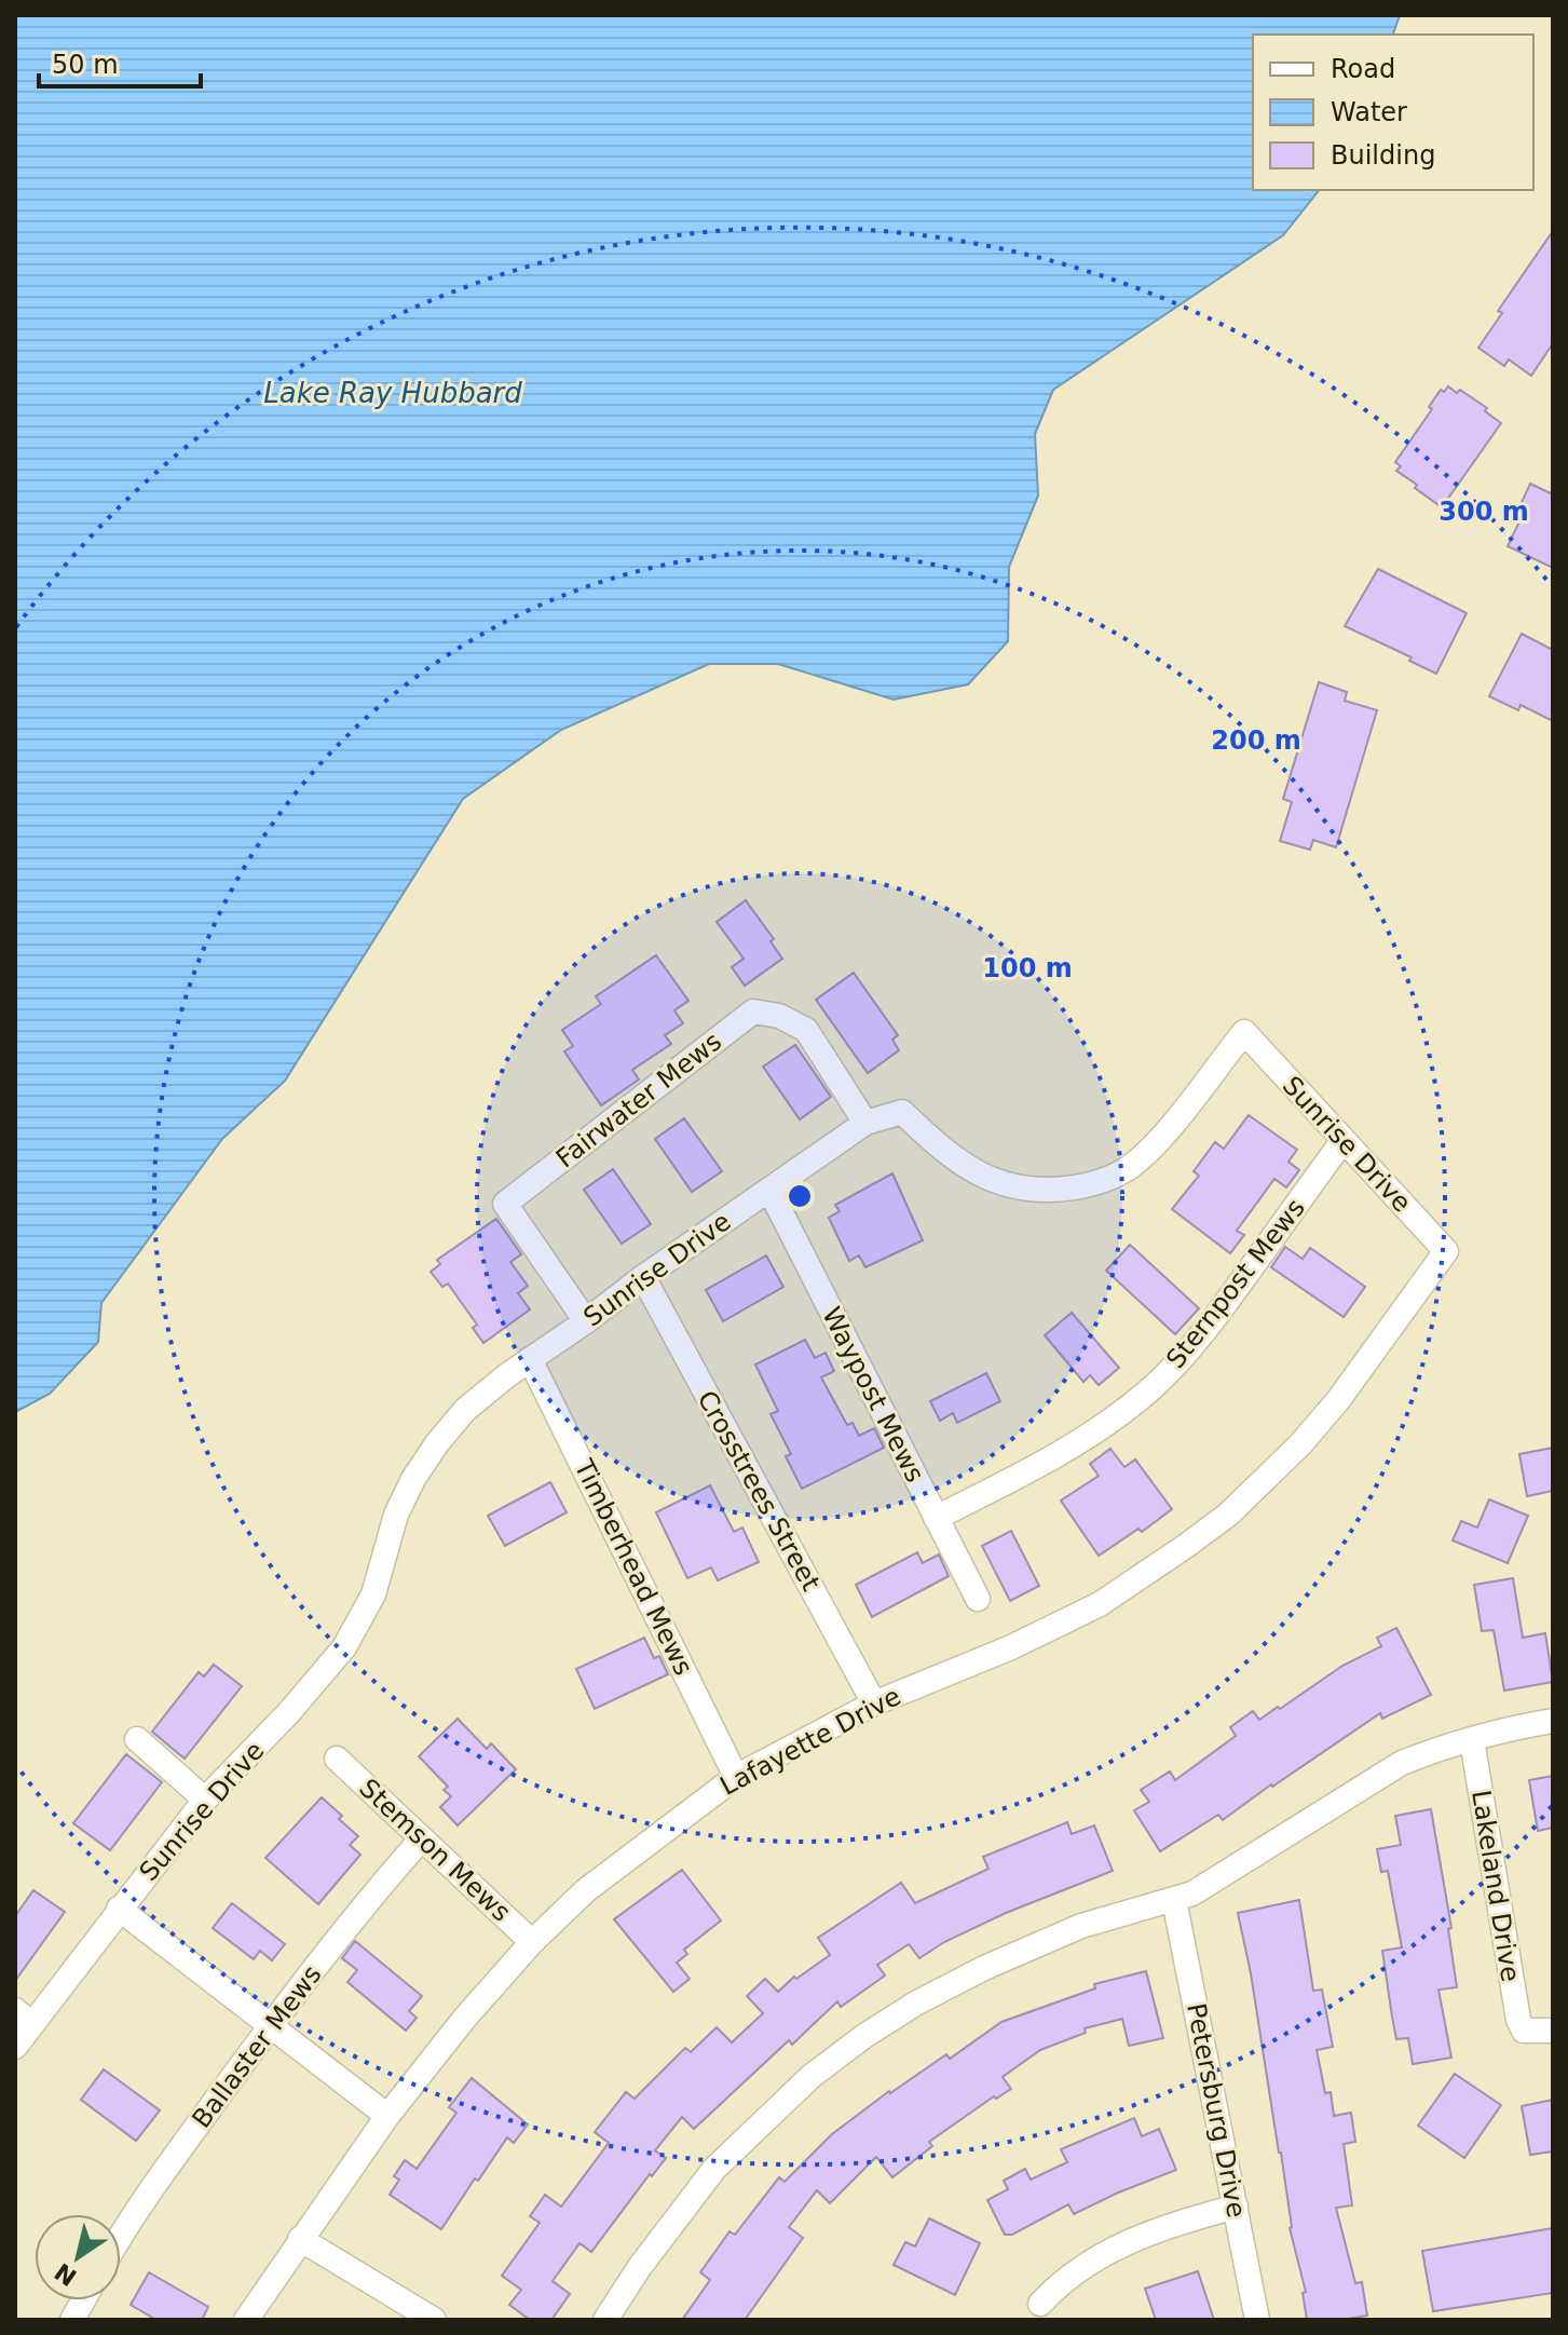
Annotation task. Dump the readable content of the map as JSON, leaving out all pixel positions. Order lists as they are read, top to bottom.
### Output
{
  "streets": {
    "street": [
      "Fairwater Mews",
      "Sunrise Drive",
      "Sternpost Mews",
      "Waypost Mews",
      "Crosstrees Street",
      "Timberhead Mews",
      "Lafayette Drive",
      "Stemson Mews",
      "Lakeland Drive",
      "Ballaster Mews",
      "Petersburg Drive"
    ]
  },
  "crossings": [
    ["Fairwater Mews", "Sunrise Drive"],
    ["Sunrise Drive", "Sternpost Mews"],
    ["Sunrise Drive", "Waypost Mews"],
    ["Sunrise Drive", "Crosstrees Street"],
    ["Sunrise Drive", "Timberhead Mews"],
    ["Sunrise Drive", "Lafayette Drive"],
    ["Sternpost Mews", "Waypost Mews"],
    ["Crosstrees Street", "Lafayette Drive"],
    ["Timberhead Mews", "Lafayette Drive"],
    ["Lafayette Drive", "Stemson Mews"],
    ["Stemson Mews", "Ballaster Mews"]
  ],
  "water": ["Lake Ray Hubbard"],
  "legend": ["Road", "Water", "Building"],
  "scale_bar": "50 m",
  "north": "bottom left",
  "rings": ["300 m", "200 m", "100 m"]
}
